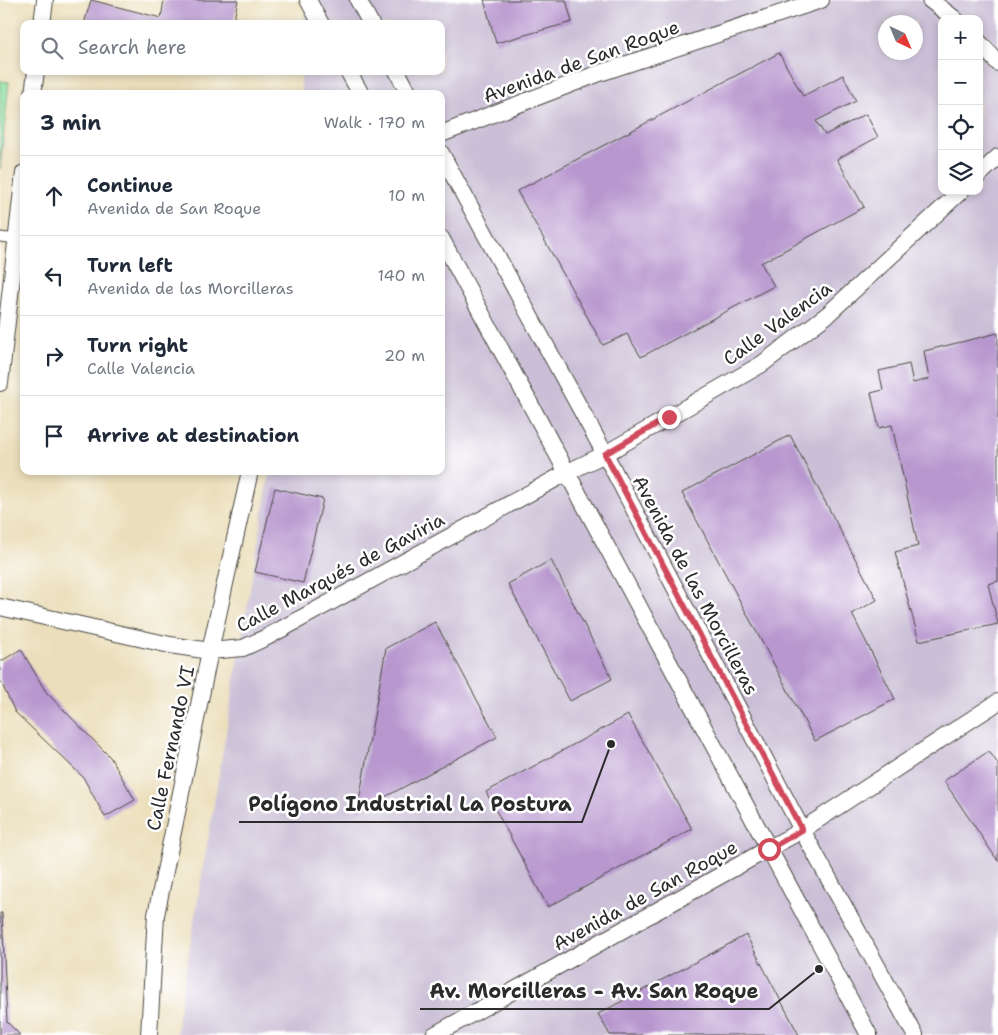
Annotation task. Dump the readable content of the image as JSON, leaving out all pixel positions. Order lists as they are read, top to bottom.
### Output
{
  "streets": {
    "street": [
      "Avenida de San Roque",
      "Calle Valencia",
      "Calle Marqués de Gaviria",
      "Avenida de las Morcilleras",
      "Calle Fernando VI"
    ]
  },
  "crossings": [
    ["Avenida de San Roque", "Avenida de las Morcilleras"],
    ["Calle Valencia", "Calle Marqués de Gaviria"],
    ["Calle Valencia", "Avenida de las Morcilleras"],
    ["Calle Marqués de Gaviria", "Calle Fernando VI"]
  ],
  "places": ["Polígono Industrial La Postura", "Av. Morcilleras - Av. San Roque"],
  "north": "bottom right",
  "page": {
    "map_buttons": ["+", "−"],
    "search": "Search here",
    "heading": ["3 min", "Walk · 170 m"],
    "list": [
      ["Continue", "Avenida de San Roque", "10 m"],
      ["Turn left", "Avenida de las Morcilleras", "140 m"],
      ["Turn right", "Calle Valencia", "20 m"],
      "Arrive at destination"
    ]
  }
}
